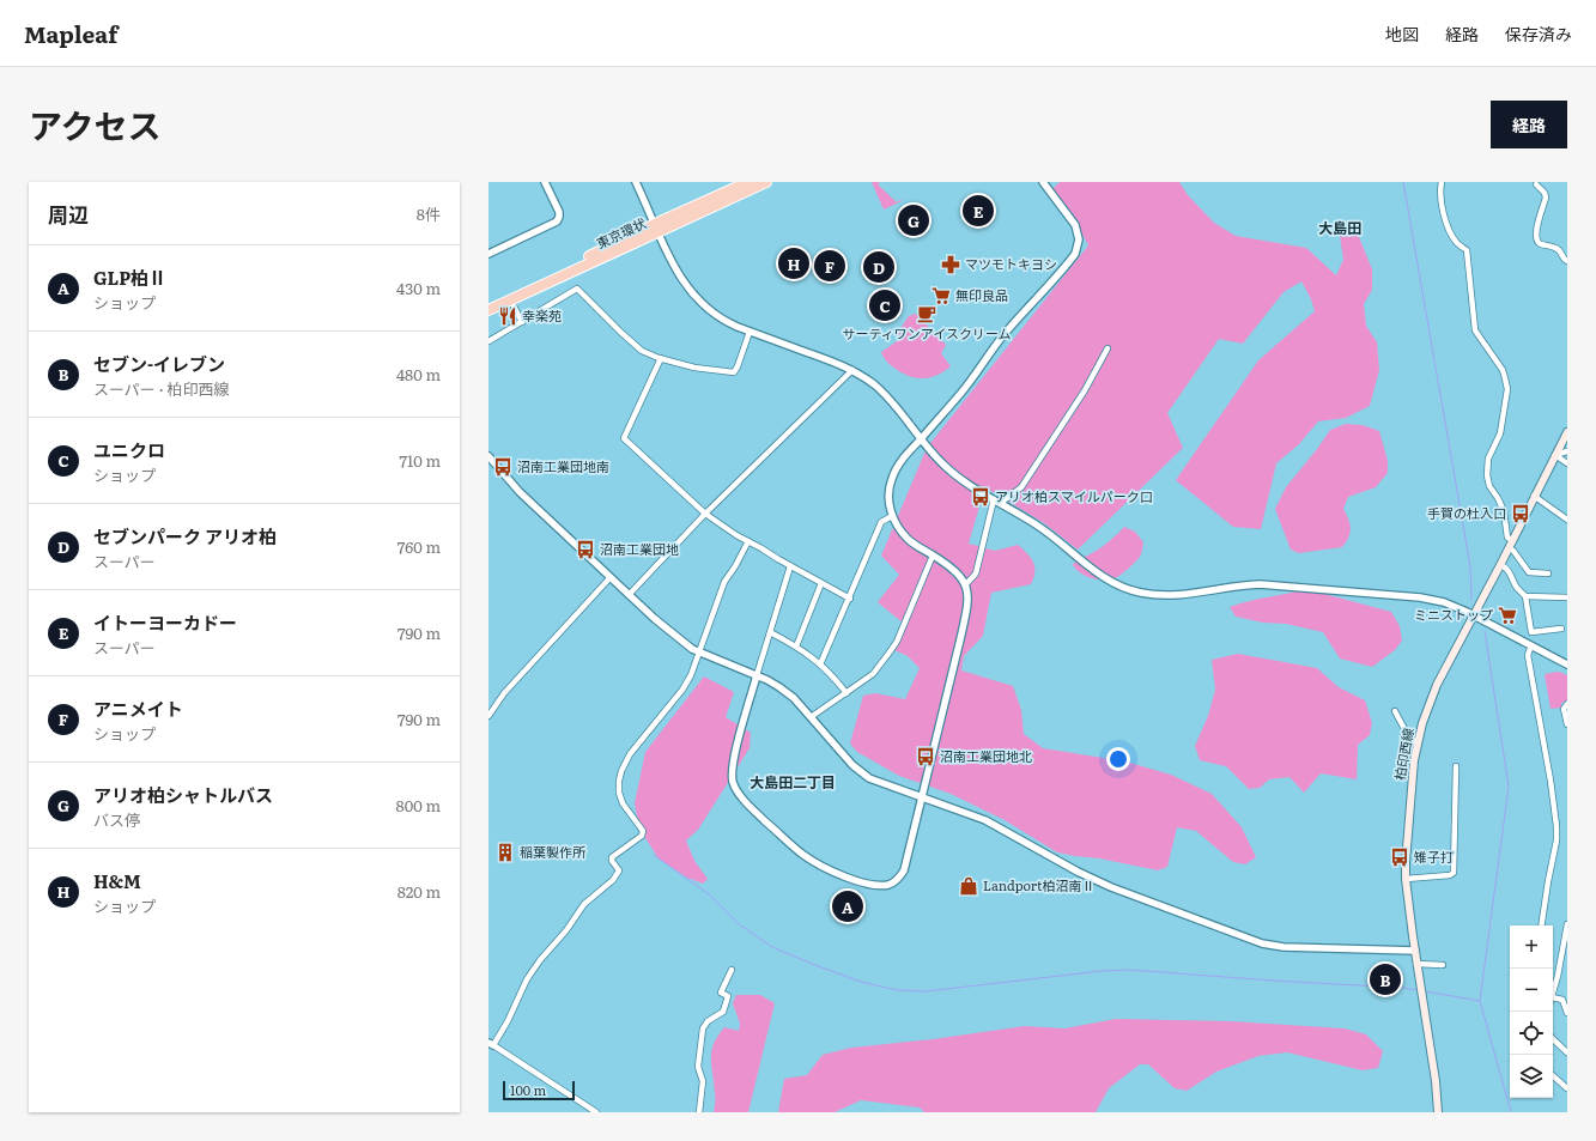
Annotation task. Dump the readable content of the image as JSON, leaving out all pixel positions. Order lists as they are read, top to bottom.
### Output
{
  "streets": {
    "highway": ["東京環状"],
    "main road": ["柏印西線"]
  },
  "districts": ["大島田", "大島田二丁目"],
  "places": {
    "pharmacy": ["マツモトキヨシ"],
    "supermarket": ["無印良品", "ミニストップ"],
    "cafe": ["サーティワンアイスクリーム"],
    "restaurant": ["幸楽苑"],
    "bus stop": [
      "沼南工業団地南",
      "アリオ柏スマイルパーク口",
      "手賀の杜入口",
      "沼南工業団地",
      "沼南工業団地北",
      "雉子打"
    ],
    "building": ["稲葉製作所"],
    "shop": ["Landport柏沼南Ⅱ"]
  },
  "scale_bar": "100 m",
  "page": {
    "header": "Mapleaf",
    "nav": ["地図", "経路", "保存済み"],
    "title": "アクセス",
    "buttons": "経路",
    "heading": ["周辺", "8件"],
    "pins": [
      "E",
      "G",
      "H",
      "F",
      "D",
      "C",
      "A",
      "B"
    ],
    "list": [
      {
        "mark": "A",
        "name": "GLP柏Ⅱ",
        "note": "ショップ",
        "value": "430 m"
      },
      {
        "mark": "B",
        "name": "セブン-イレブン",
        "note": "スーパー · 柏印西線",
        "value": "480 m"
      },
      {
        "mark": "C",
        "name": "ユニクロ",
        "note": "ショップ",
        "value": "710 m"
      },
      {
        "mark": "D",
        "name": "セブンパーク アリオ柏",
        "note": "スーパー",
        "value": "760 m"
      },
      {
        "mark": "E",
        "name": "イトーヨーカドー",
        "note": "スーパー",
        "value": "790 m"
      },
      {
        "mark": "F",
        "name": "アニメイト",
        "note": "ショップ",
        "value": "790 m"
      },
      {
        "mark": "G",
        "name": "アリオ柏シャトルバス",
        "note": "バス停",
        "value": "800 m"
      },
      {
        "mark": "H",
        "name": "H&M",
        "note": "ショップ",
        "value": "820 m"
      }
    ],
    "map_buttons": ["+", "−"],
    "scale": "100 m"
  }
}
